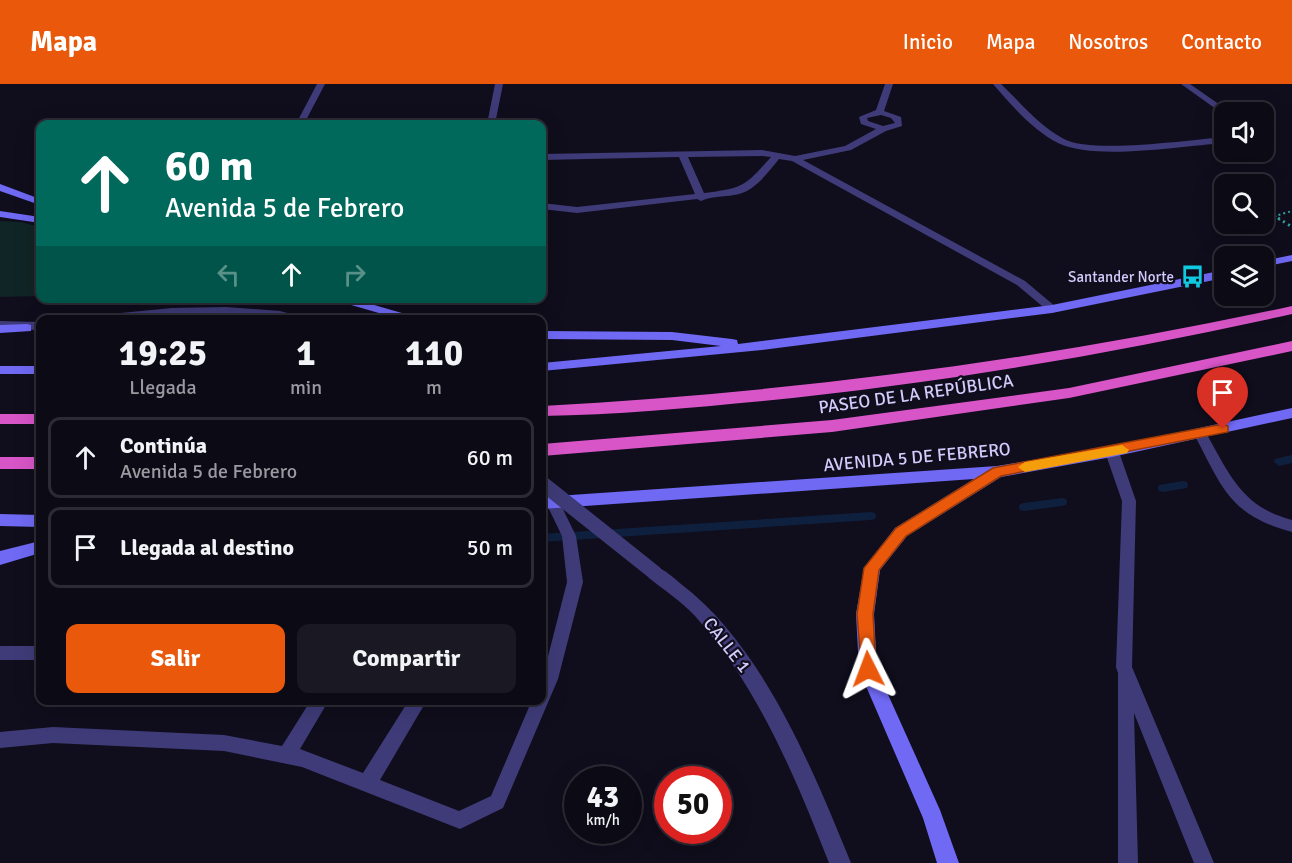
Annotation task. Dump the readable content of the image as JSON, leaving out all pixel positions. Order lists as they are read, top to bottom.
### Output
{
  "streets": {
    "highway": ["PASEO DE LA REPÚBLICA"],
    "main road": ["AVENIDA 5 DE FEBRERO"],
    "street": ["CALLE 1"]
  },
  "places": {
    "bus stop": ["Santander Norte"]
  },
  "page": {
    "header": "Mapa",
    "nav": [
      "Inicio",
      "Mapa",
      "Nosotros",
      "Contacto"
    ],
    "turn": ["60 m", "Avenida 5 de Febrero"],
    "eta": [
      "19:25",
      "Llegada",
      "1",
      "min",
      "110",
      "m"
    ],
    "list": [
      {
        "name": "Continúa",
        "note": "Avenida 5 de Febrero",
        "value": "60 m"
      },
      {
        "name": "Llegada al destino",
        "value": "50 m"
      }
    ],
    "buttons": ["Salir", "Compartir"],
    "speed": "43 km/h",
    "limit": "50"
  }
}
